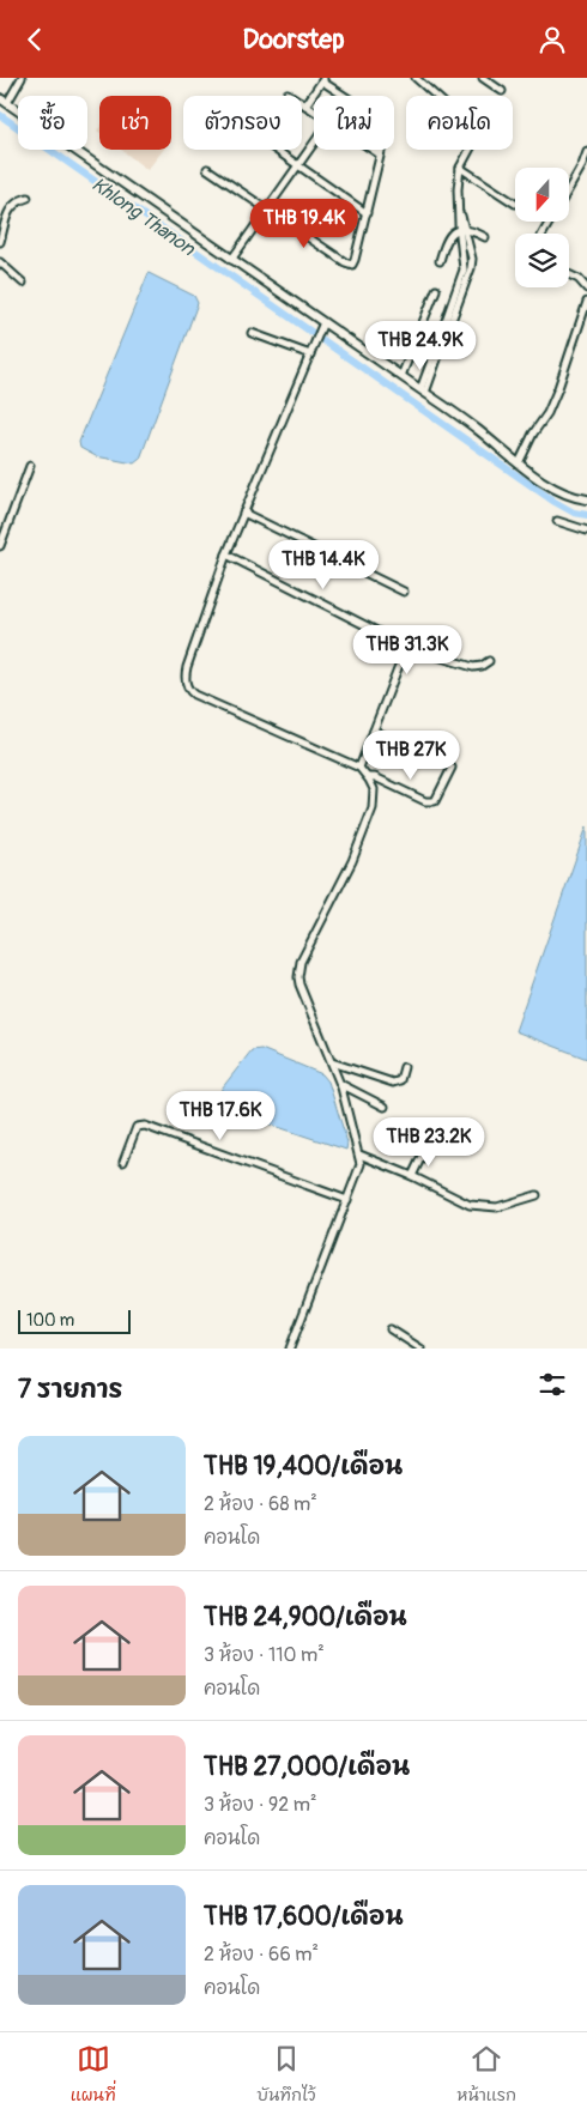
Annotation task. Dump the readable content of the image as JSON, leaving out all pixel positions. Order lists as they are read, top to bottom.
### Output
{
  "water": ["Khlong Thanon"],
  "scale_bar": "100 m",
  "north": "bottom",
  "page": {
    "header": "Doorstep",
    "chip": [
      "ซื้อ",
      "เช่า",
      "ตัวกรอง",
      "ใหม่",
      "คอนโด"
    ],
    "price": [
      "THB 19.4K",
      "THB 24.9K",
      "THB 14.4K",
      "THB 31.3K",
      "THB 27K",
      "THB 17.6K",
      "THB 23.2K"
    ],
    "scale": "100 m",
    "heading": "7 รายการ",
    "list": [
      {
        "name": "THB 19,400/เดือน",
        "note": "2 ห้อง · 68 m² · คอนโด"
      },
      {
        "name": "THB 24,900/เดือน",
        "note": "3 ห้อง · 110 m² · คอนโด"
      },
      {
        "name": "THB 27,000/เดือน",
        "note": "3 ห้อง · 92 m² · คอนโด"
      },
      {
        "name": "THB 17,600/เดือน",
        "note": "2 ห้อง · 66 m² · คอนโด"
      }
    ],
    "tabs": ["แผนที่", "บันทึกไว้", "หน้าแรก"]
  }
}
